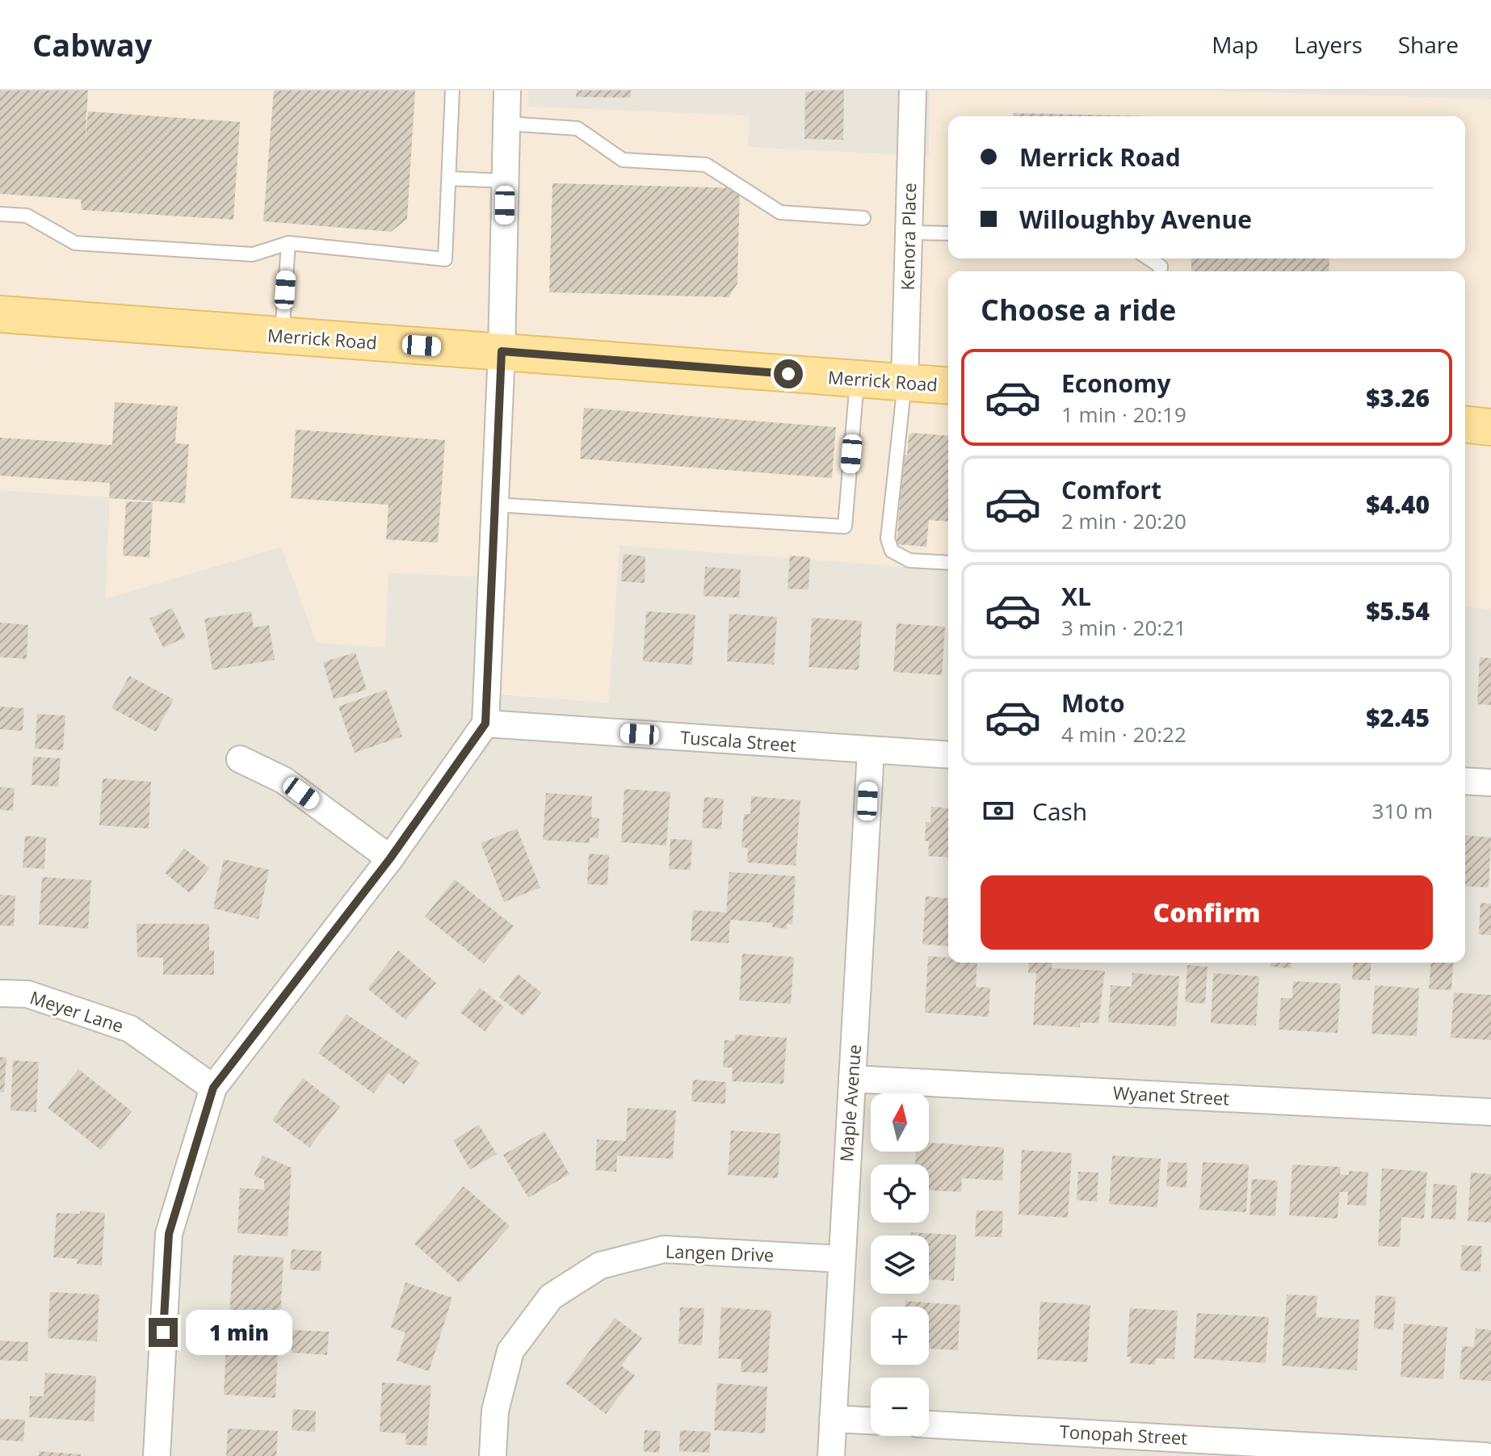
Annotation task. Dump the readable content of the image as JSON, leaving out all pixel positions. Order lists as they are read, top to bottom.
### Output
{
  "streets": {
    "main road": ["Merrick Road"],
    "street": [
      "Kenora Place",
      "Tuscala Street",
      "Meyer Lane",
      "Wyanet Street",
      "Maple Avenue",
      "Langen Drive",
      "Tonopah Street"
    ]
  },
  "crossings": [
    ["Kenora Place", "Merrick Road"],
    ["Tuscala Street", "Maple Avenue"],
    ["Wyanet Street", "Maple Avenue"],
    ["Maple Avenue", "Langen Drive"]
  ],
  "north": "top",
  "page": {
    "header": "Cabway",
    "nav": ["Map", "Layers", "Share"],
    "banner": ["Merrick Road", "Willoughby Avenue"],
    "heading": "Choose a ride",
    "list": [
      {
        "name": "Economy",
        "note": "1 min · 20:19",
        "value": "$3.26"
      },
      {
        "name": "Comfort",
        "note": "2 min · 20:20",
        "value": "$4.40"
      },
      {
        "name": "XL",
        "note": "3 min · 20:21",
        "value": "$5.54"
      },
      {
        "name": "Moto",
        "note": "4 min · 20:22",
        "value": "$2.45"
      }
    ],
    "pay": ["Cash", "310 m"],
    "buttons": "Confirm",
    "map_buttons": ["+", "−"],
    "bubble": "1 min"
  }
}
